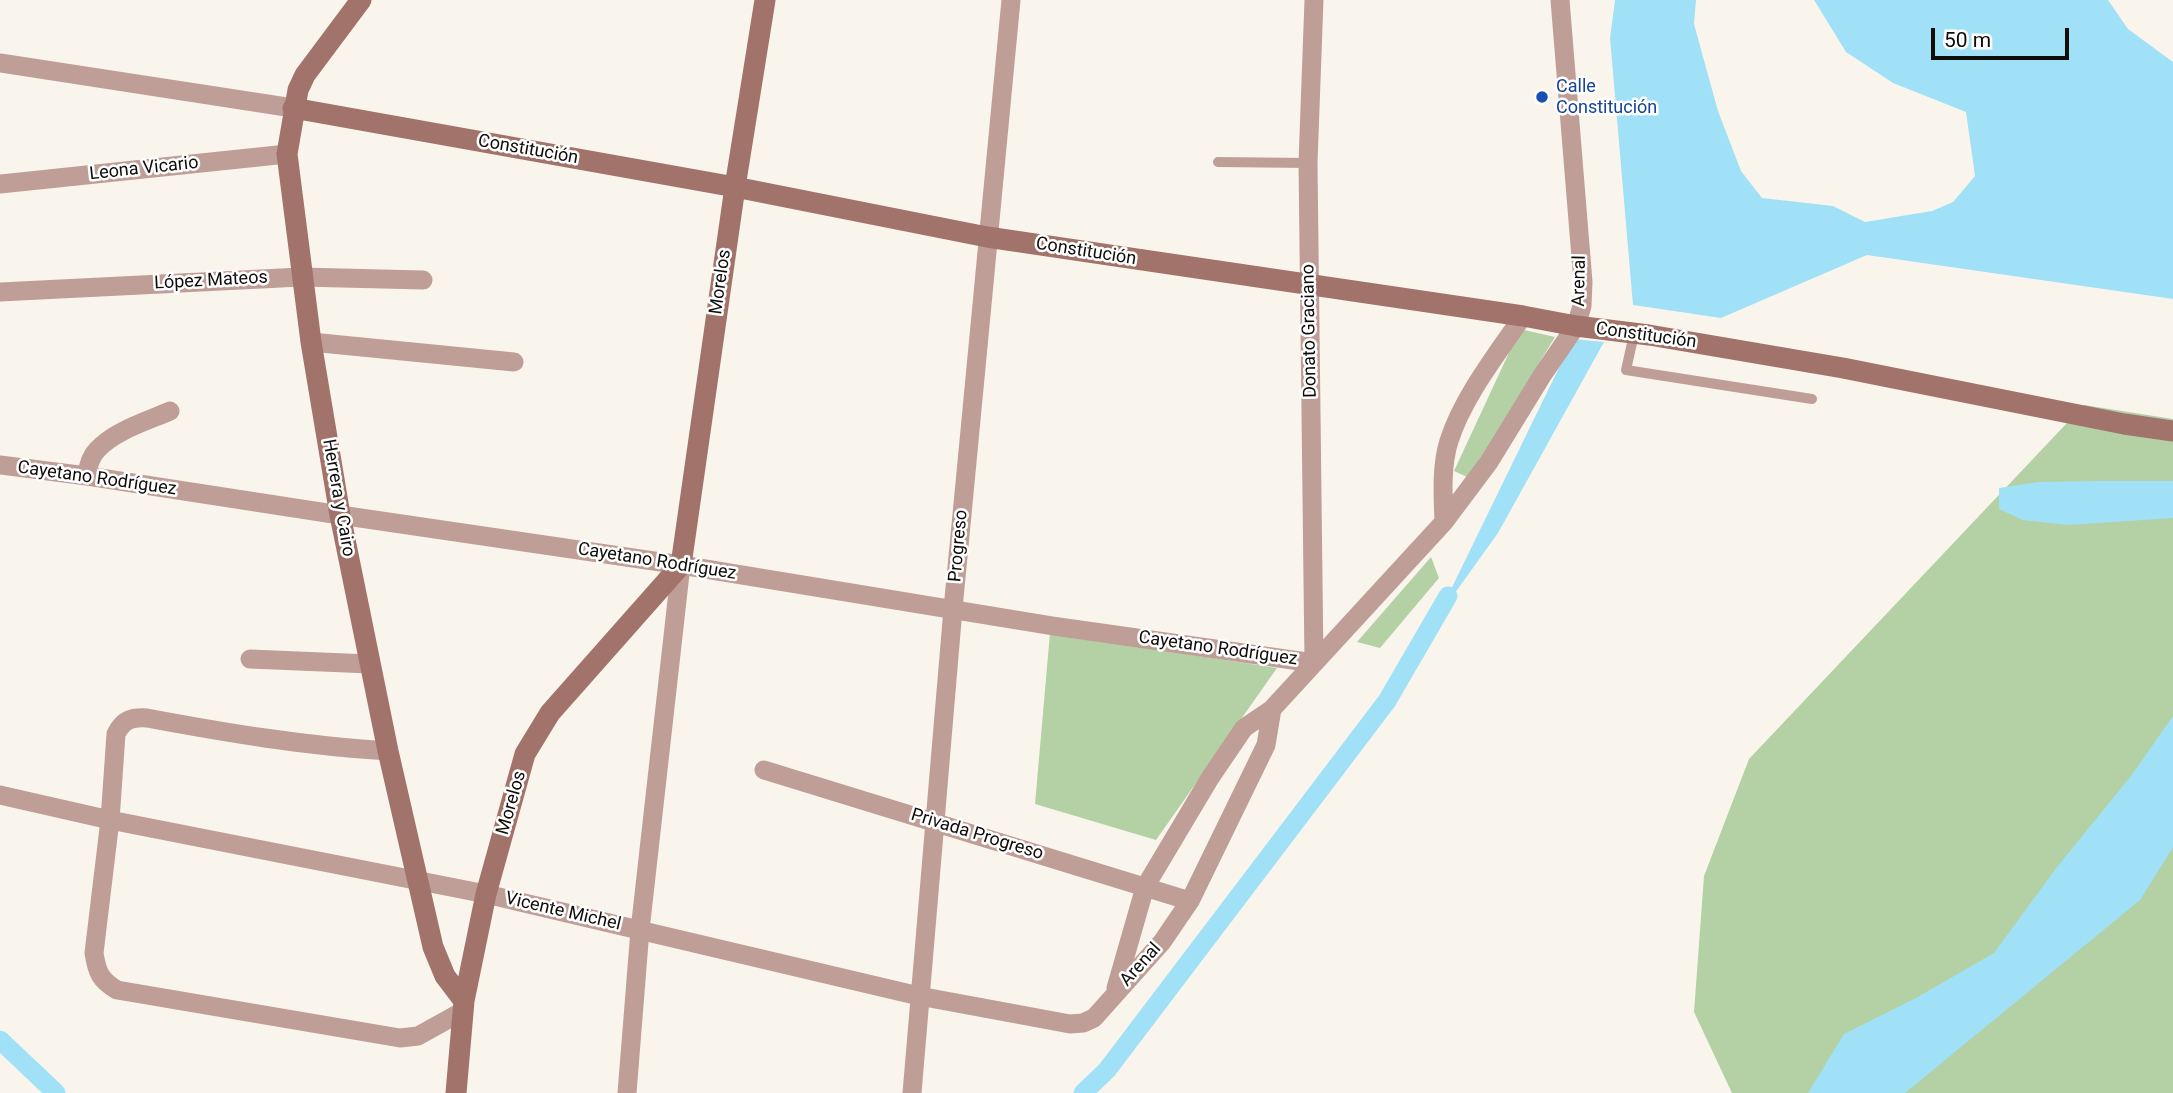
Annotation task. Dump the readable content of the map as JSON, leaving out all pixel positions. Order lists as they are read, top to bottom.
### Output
{
  "streets": {
    "street": [
      "Constitución",
      "Leona Vicario",
      "López Mateos",
      "Arenal",
      "Morelos",
      "Donato Graciano",
      "Cayetano Rodríguez",
      "Herrera y Cairo",
      "Progreso",
      "Privada Progreso",
      "Vicente Michel"
    ]
  },
  "crossings": [
    ["Constitución", "Arenal"],
    ["Constitución", "Morelos"],
    ["Constitución", "Donato Graciano"],
    ["Constitución", "Herrera y Cairo"],
    ["Constitución", "Progreso"],
    ["Leona Vicario", "Herrera y Cairo"],
    ["López Mateos", "Herrera y Cairo"],
    ["Arenal", "Donato Graciano"],
    ["Arenal", "Cayetano Rodríguez"],
    ["Arenal", "Privada Progreso"],
    ["Arenal", "Vicente Michel"],
    ["Morelos", "Cayetano Rodríguez"],
    ["Morelos", "Herrera y Cairo"],
    ["Morelos", "Vicente Michel"],
    ["Donato Graciano", "Cayetano Rodríguez"],
    ["Cayetano Rodríguez", "Herrera y Cairo"],
    ["Cayetano Rodríguez", "Progreso"],
    ["Herrera y Cairo", "Vicente Michel"],
    ["Progreso", "Privada Progreso"],
    ["Progreso", "Vicente Michel"]
  ],
  "places": ["Calle Constitución"],
  "scale_bar": "50 m"
}
